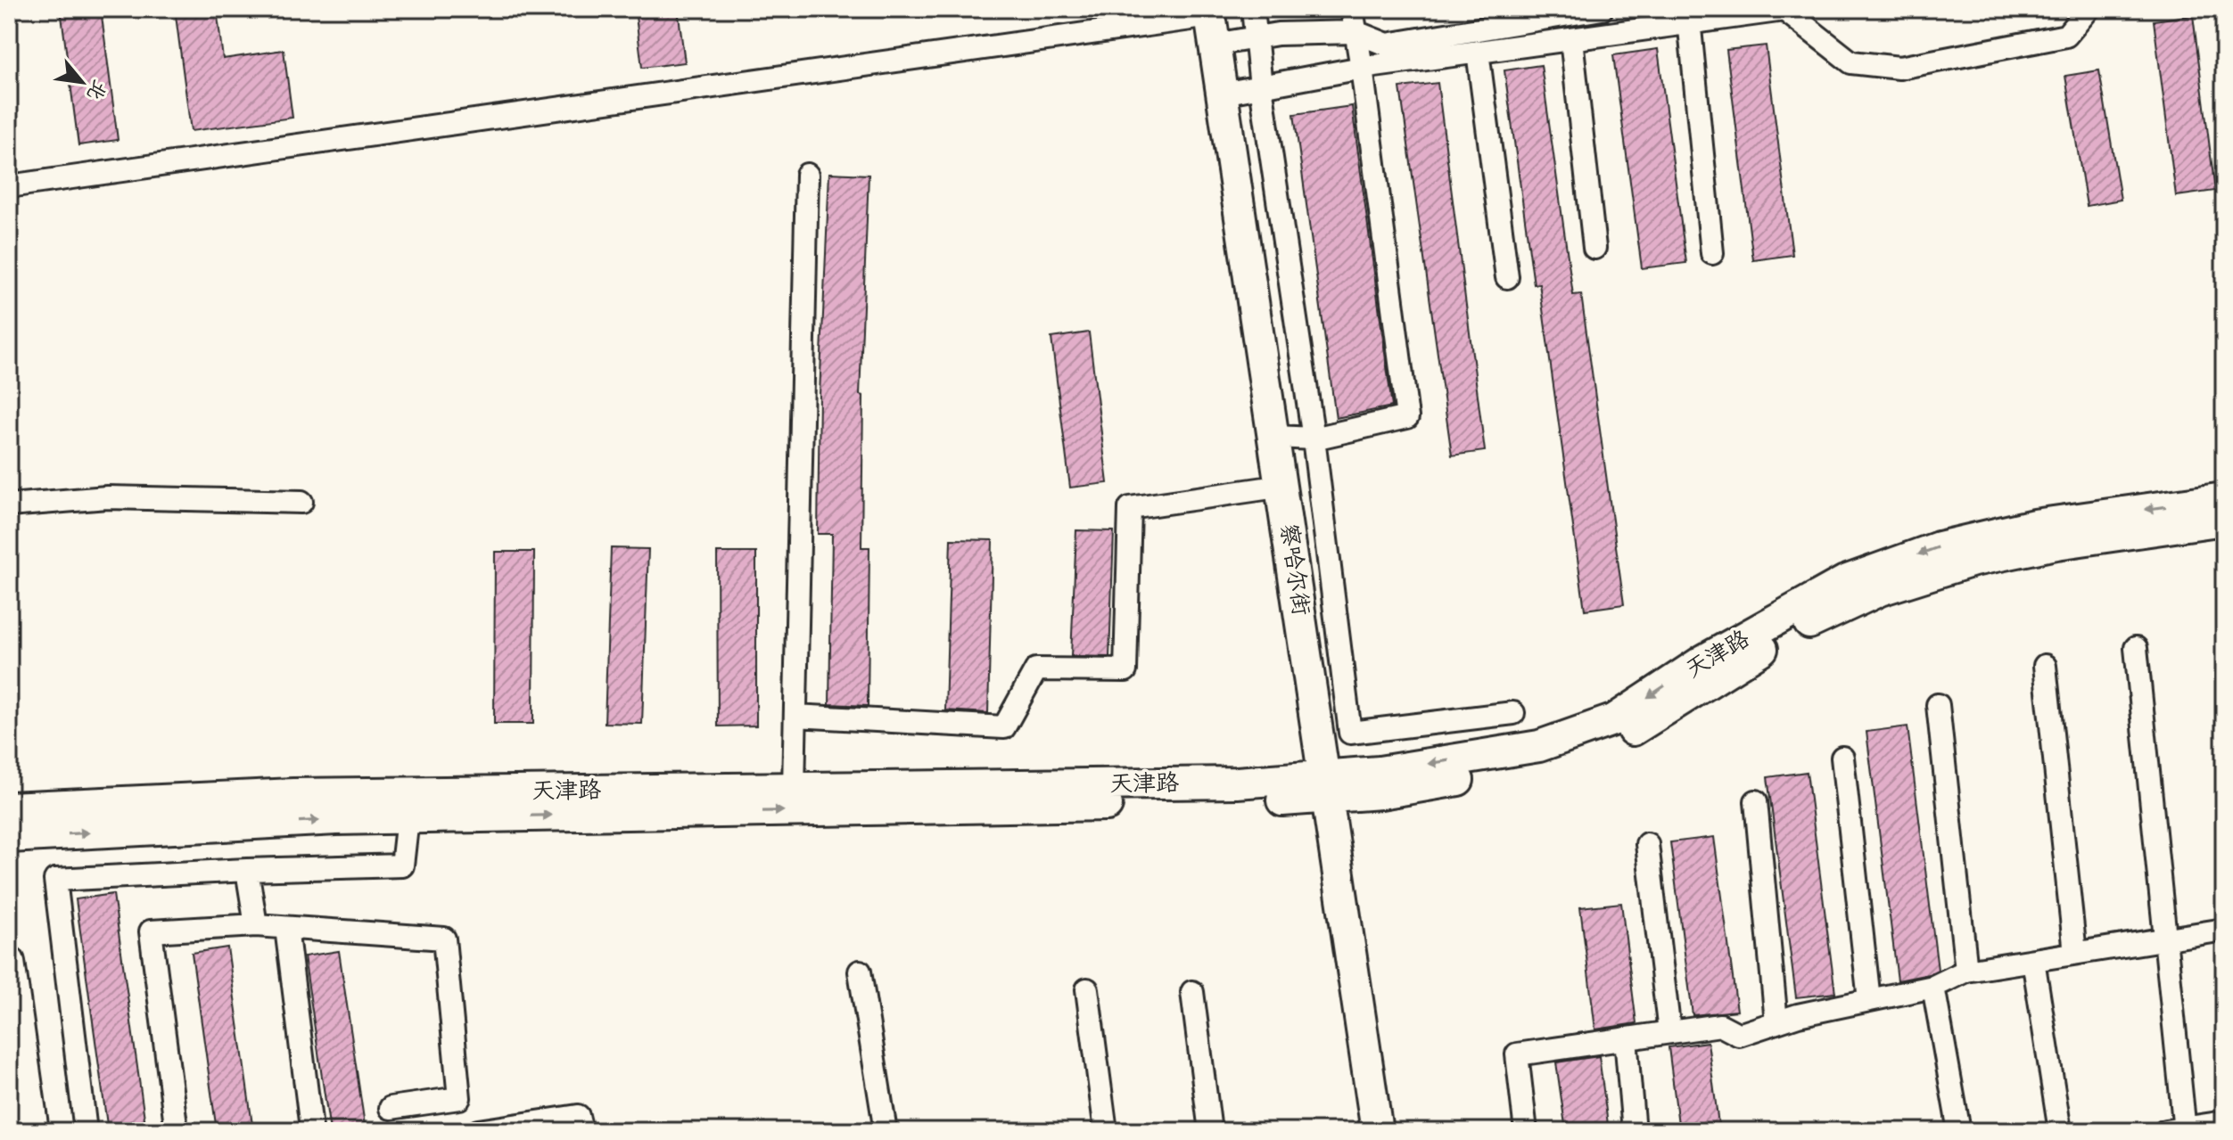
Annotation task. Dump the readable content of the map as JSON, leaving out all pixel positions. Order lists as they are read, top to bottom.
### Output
{
  "streets": {
    "street": ["察哈尔街", "天津路"]
  },
  "crossings": [
    ["察哈尔街", "天津路"]
  ],
  "north": "bottom right"
}
